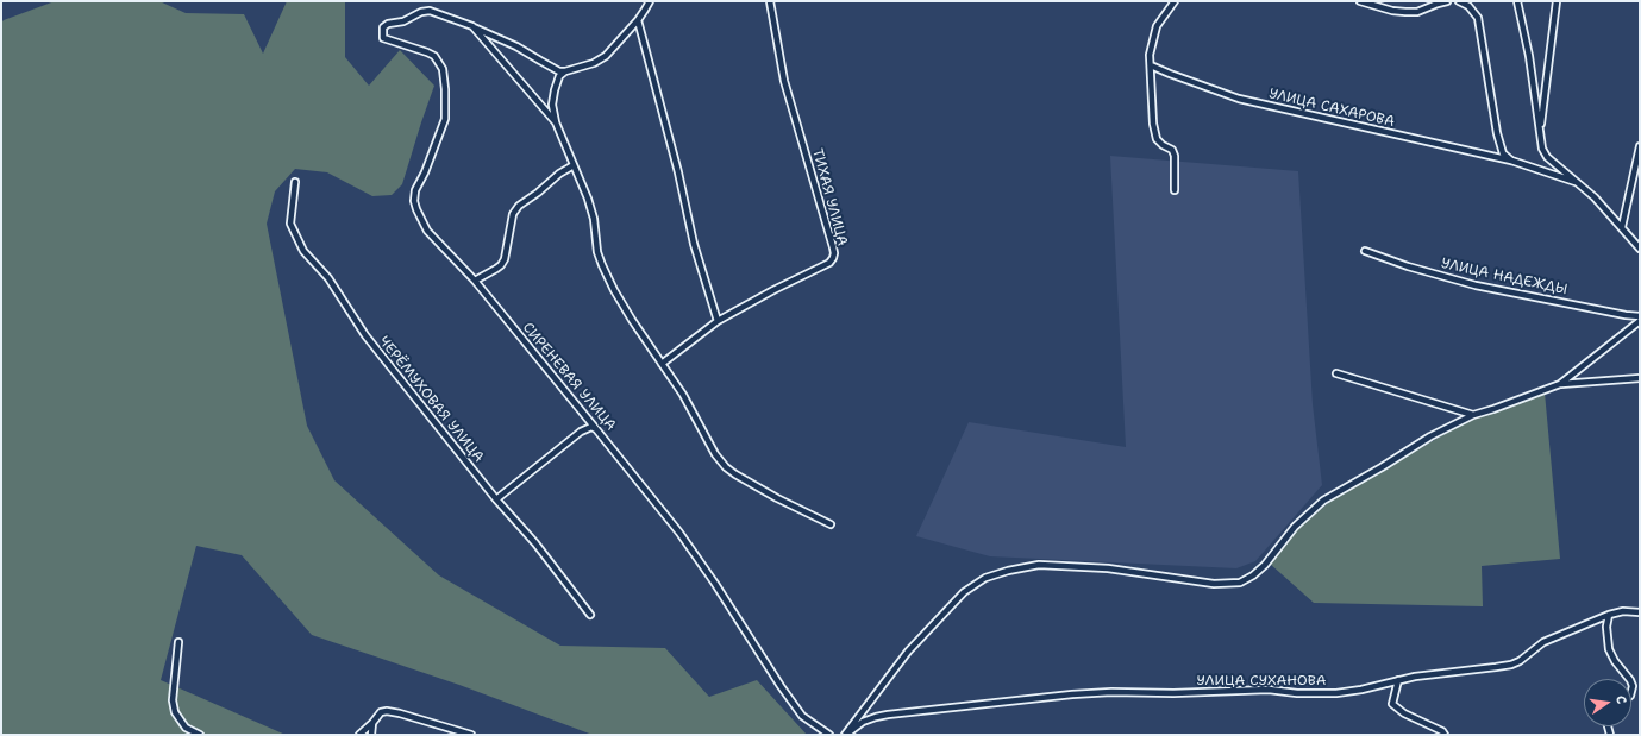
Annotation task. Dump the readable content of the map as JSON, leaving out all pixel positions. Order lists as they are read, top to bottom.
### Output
{
  "streets": {
    "street": [
      "УЛИЦА САХАРОВА",
      "ТИХАЯ УЛИЦА",
      "УЛИЦА НАДЕЖДЫ",
      "СИРЕНЕВАЯ УЛИЦА",
      "ЧЕРЁМУХОВАЯ УЛИЦА",
      "УЛИЦА СУХАНОВА"
    ]
  },
  "north": "right"
}
